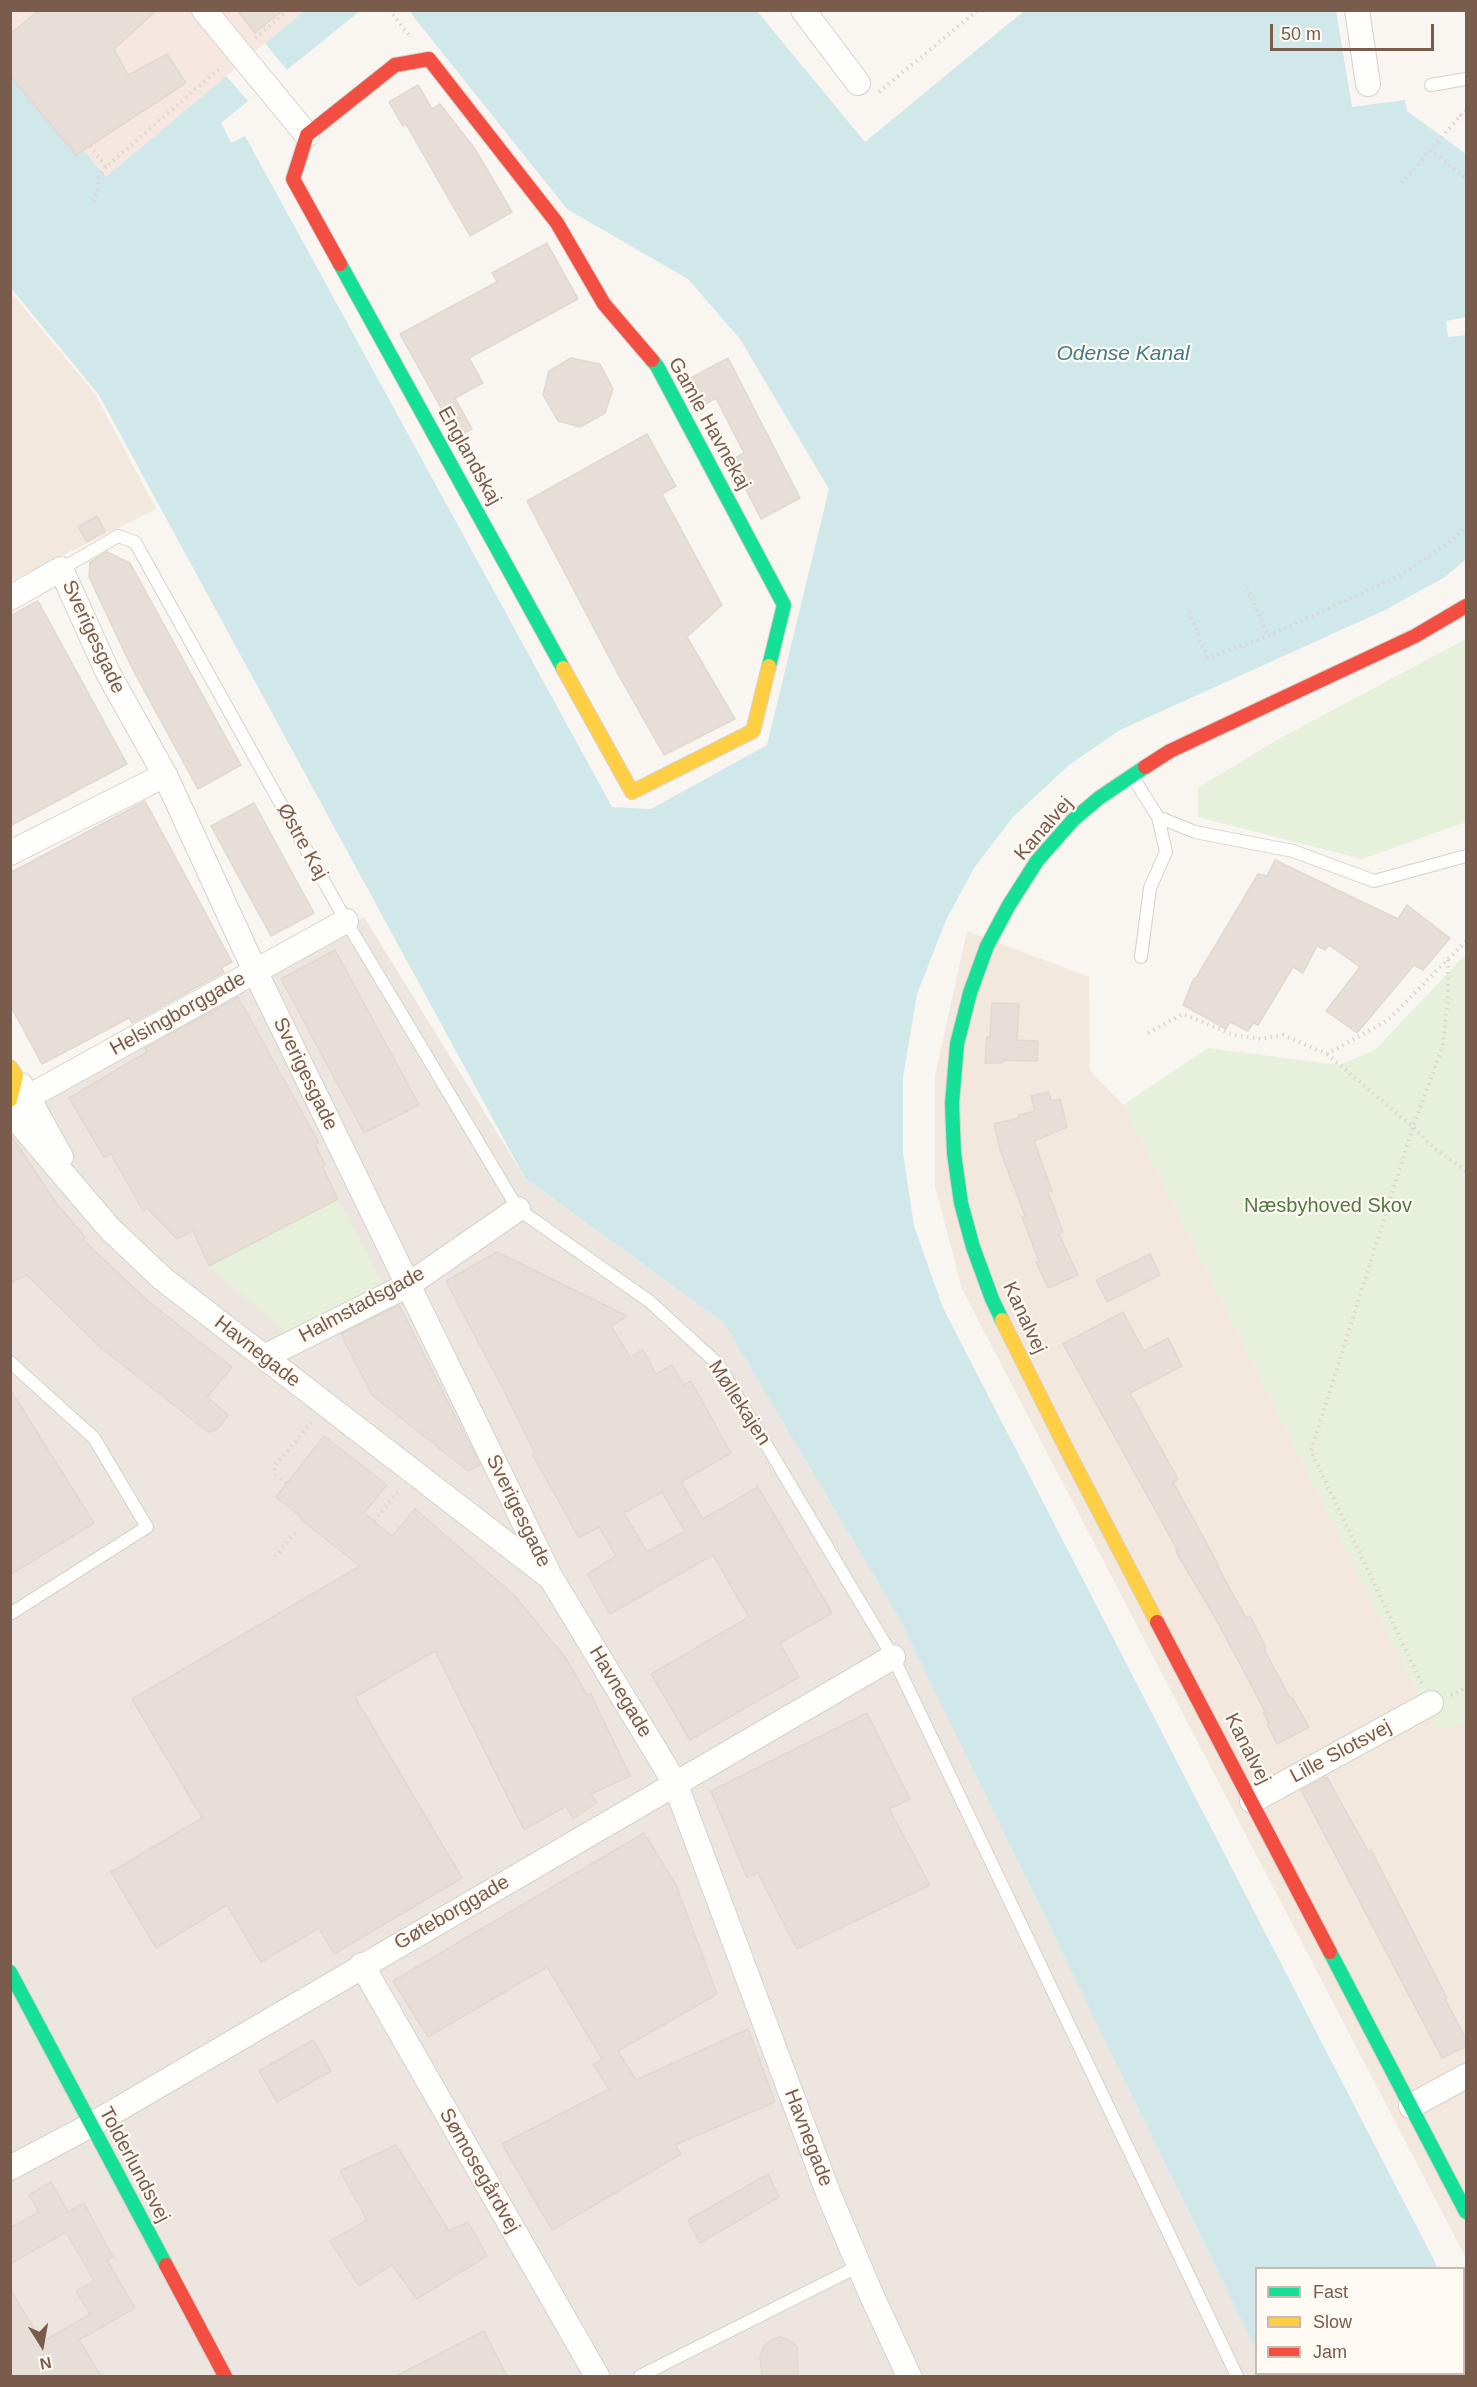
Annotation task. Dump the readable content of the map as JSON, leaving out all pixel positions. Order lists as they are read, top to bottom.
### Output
{
  "streets": {
    "street": [
      "Gamle Havnekaj",
      "Englandskaj",
      "Sverigesgade",
      "Kanalvej",
      "Helsingborggade",
      "Halmstadsgade",
      "Havnegade",
      "Lille Slotsvej",
      "Gøteborggade",
      "Tolderlundsvej",
      "Sømosegårdvej"
    ],
    "lane": ["Østre Kaj", "Møllekajen"]
  },
  "crossings": [
    ["Gamle Havnekaj", "Englandskaj"],
    ["Sverigesgade", "Østre Kaj"],
    ["Sverigesgade", "Helsingborggade"],
    ["Sverigesgade", "Halmstadsgade"],
    ["Sverigesgade", "Havnegade"],
    ["Kanalvej", "Lille Slotsvej"],
    ["Østre Kaj", "Helsingborggade"],
    ["Østre Kaj", "Halmstadsgade"],
    ["Østre Kaj", "Møllekajen"],
    ["Helsingborggade", "Havnegade"],
    ["Halmstadsgade", "Havnegade"],
    ["Halmstadsgade", "Møllekajen"],
    ["Havnegade", "Gøteborggade"],
    ["Møllekajen", "Gøteborggade"],
    ["Gøteborggade", "Tolderlundsvej"],
    ["Gøteborggade", "Sømosegårdvej"]
  ],
  "water": ["Odense Kanal"],
  "parks": ["Næsbyhoved Skov"],
  "legend": ["Fast", "Slow", "Jam"],
  "scale_bar": "50 m",
  "north": "bottom"
}
